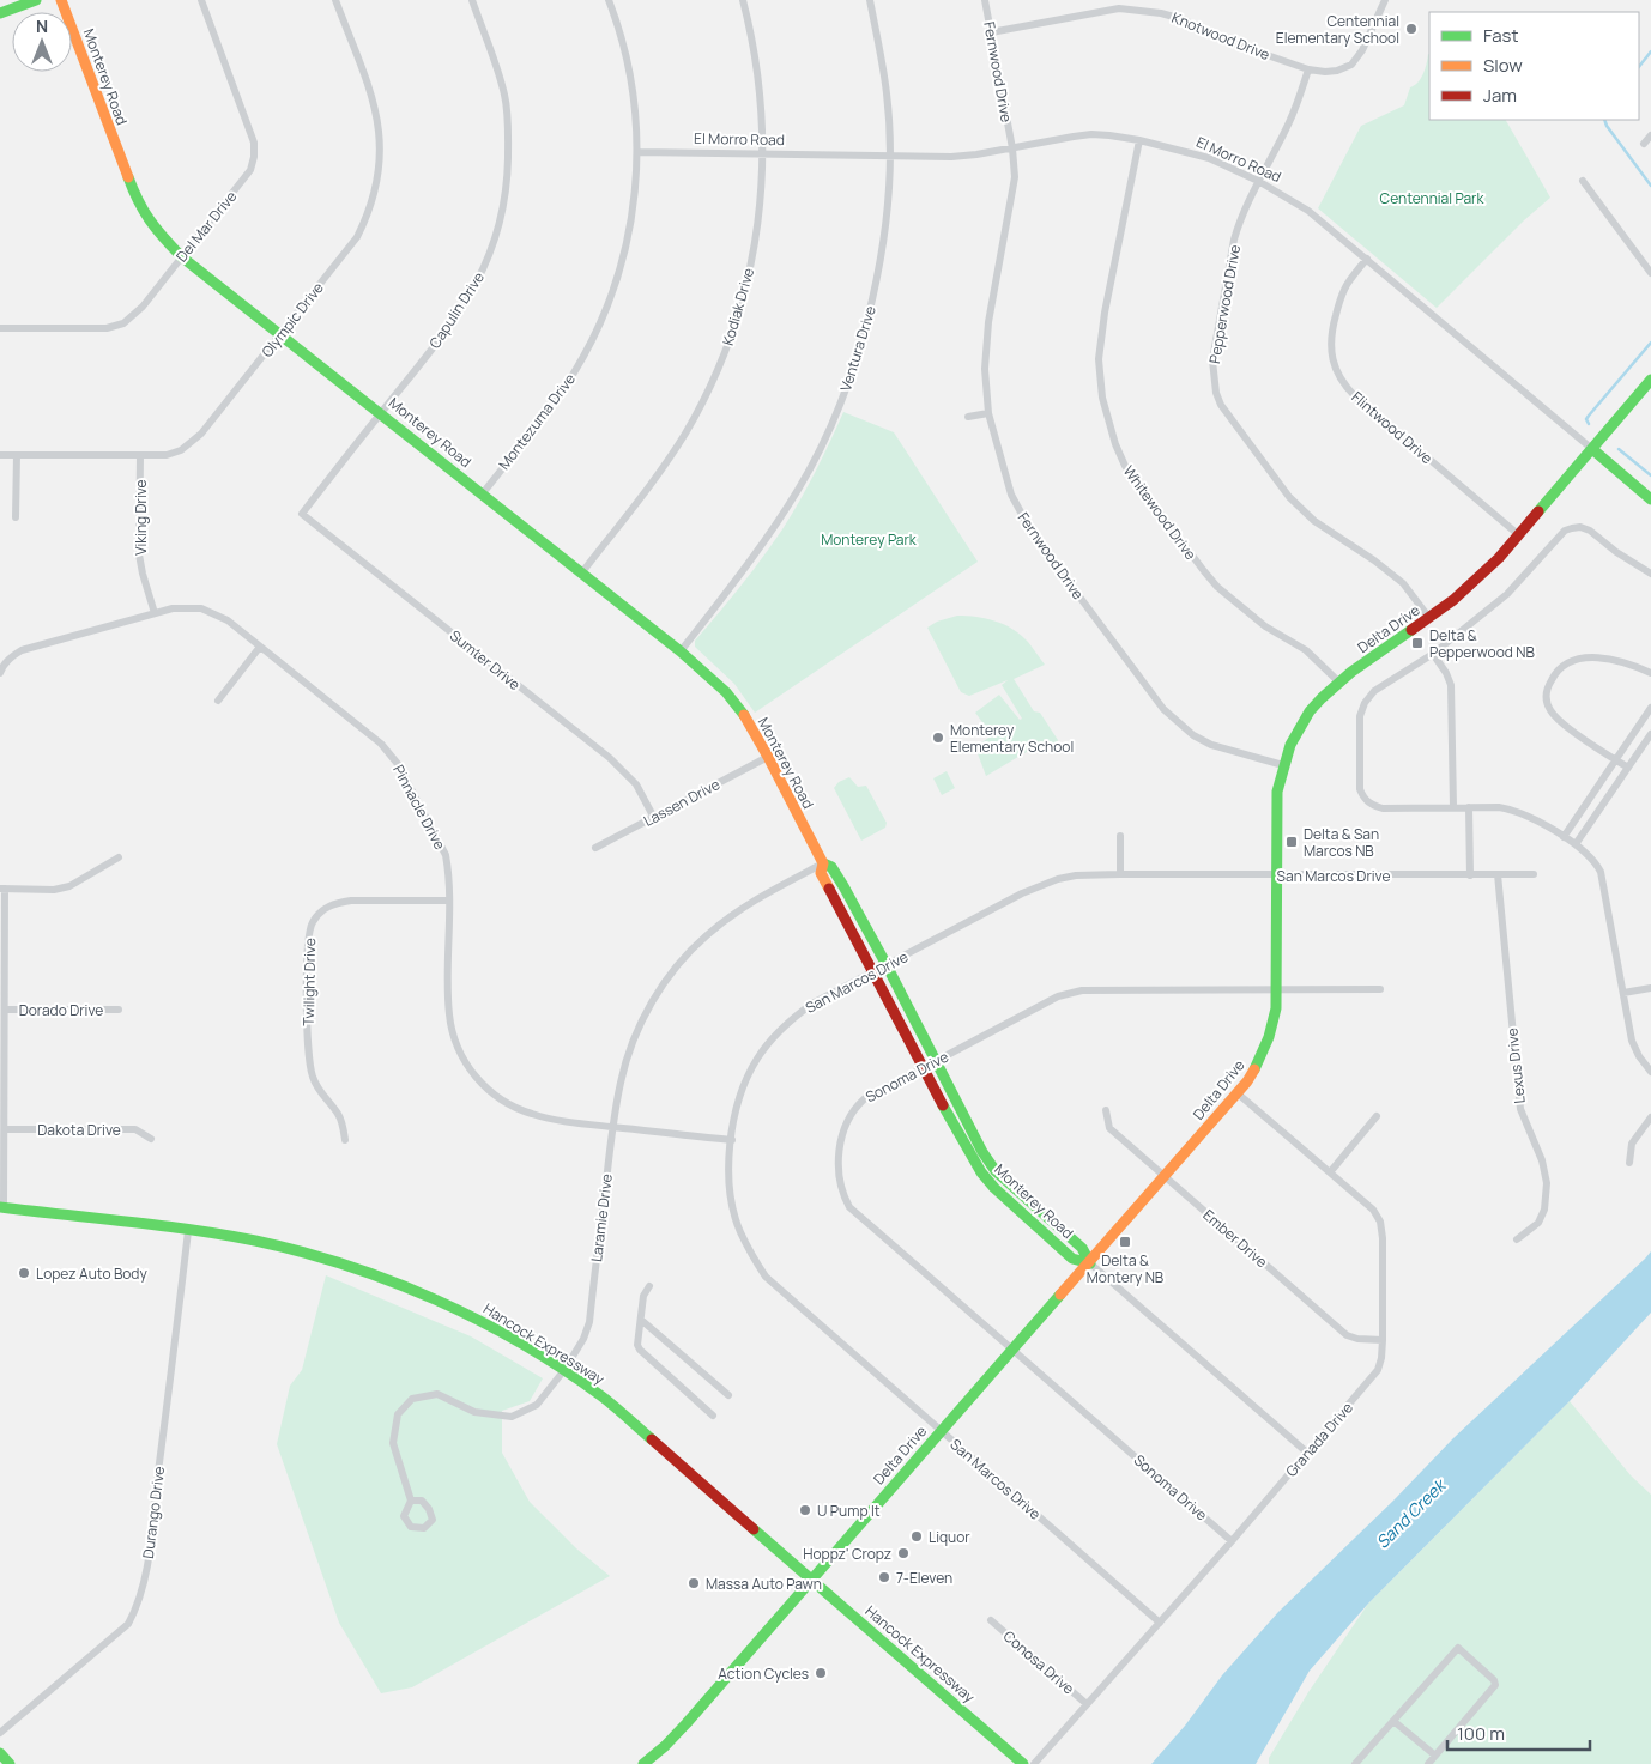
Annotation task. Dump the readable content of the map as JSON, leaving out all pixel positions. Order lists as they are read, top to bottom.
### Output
{
  "streets": {
    "main road": [
      "Monterey Road",
      "El Morro Road",
      "Delta Drive",
      "Hancock Expressway"
    ],
    "street": [
      "Knotwood Drive",
      "Fernwood Drive",
      "Del Mar Drive",
      "Pepperwood Drive",
      "Kodiak Drive",
      "Capulin Drive",
      "Olympic Drive",
      "Ventura Drive",
      "Montezuma Drive",
      "Flintwood Drive",
      "Whitewood Drive",
      "Viking Drive",
      "Sumter Drive",
      "Lassen Drive",
      "Pinnacle Drive",
      "San Marcos Drive",
      "Twilight Drive",
      "Dorado Drive",
      "Lexus Drive",
      "Sonoma Drive",
      "Dakota Drive",
      "Laramie Drive",
      "Ember Drive",
      "Granada Drive",
      "Durango Drive",
      "Conosa Drive"
    ]
  },
  "crossings": [
    ["Knotwood Drive", "Fernwood Drive"],
    ["Knotwood Drive", "Pepperwood Drive"],
    ["Fernwood Drive", "El Morro Road"],
    ["Fernwood Drive", "Delta Drive"],
    ["Monterey Road", "Del Mar Drive"],
    ["Monterey Road", "Kodiak Drive"],
    ["Monterey Road", "Capulin Drive"],
    ["Monterey Road", "Olympic Drive"],
    ["Monterey Road", "Ventura Drive"],
    ["Monterey Road", "Montezuma Drive"],
    ["Monterey Road", "Delta Drive"],
    ["Monterey Road", "Lassen Drive"],
    ["Monterey Road", "San Marcos Drive"],
    ["Monterey Road", "Sonoma Drive"],
    ["Monterey Road", "Laramie Drive"],
    ["Monterey Road", "Granada Drive"],
    ["El Morro Road", "Pepperwood Drive"],
    ["El Morro Road", "Kodiak Drive"],
    ["El Morro Road", "Ventura Drive"],
    ["El Morro Road", "Montezuma Drive"],
    ["El Morro Road", "Flintwood Drive"],
    ["El Morro Road", "Whitewood Drive"],
    ["El Morro Road", "Delta Drive"],
    ["Pepperwood Drive", "Delta Drive"],
    ["Capulin Drive", "Sumter Drive"],
    ["Olympic Drive", "Viking Drive"],
    ["Flintwood Drive", "Delta Drive"],
    ["Whitewood Drive", "Delta Drive"],
    ["Viking Drive", "Pinnacle Drive"],
    ["Delta Drive", "San Marcos Drive"],
    ["Delta Drive", "Sonoma Drive"],
    ["Delta Drive", "Ember Drive"],
    ["Delta Drive", "Hancock Expressway"],
    ["Delta Drive", "Granada Drive"],
    ["Sumter Drive", "Lassen Drive"],
    ["Pinnacle Drive", "San Marcos Drive"],
    ["Pinnacle Drive", "Twilight Drive"],
    ["Pinnacle Drive", "Laramie Drive"],
    ["San Marcos Drive", "Lexus Drive"],
    ["San Marcos Drive", "Granada Drive"],
    ["Sonoma Drive", "Granada Drive"],
    ["Laramie Drive", "Hancock Expressway"],
    ["Ember Drive", "Granada Drive"],
    ["Hancock Expressway", "Durango Drive"],
    ["Granada Drive", "Conosa Drive"]
  ],
  "water": ["Sand Creek"],
  "parks": ["Centennial Park", "Monterey Park"],
  "places": {
    "other": [
      "Centennial Elementary School",
      "Monterey Elementary School",
      "Lopez Auto Body",
      "U Pump It",
      "Liquor",
      "Hoppz' Cropz",
      "7-Eleven",
      "Massa Auto Pawn",
      "Action Cycles"
    ],
    "transit": ["Delta & Pepperwood NB", "Delta & San Marcos NB", "Delta & Montery NB"]
  },
  "legend": ["Fast", "Slow", "Jam"],
  "scale_bar": "100 m",
  "north": "top"
}
